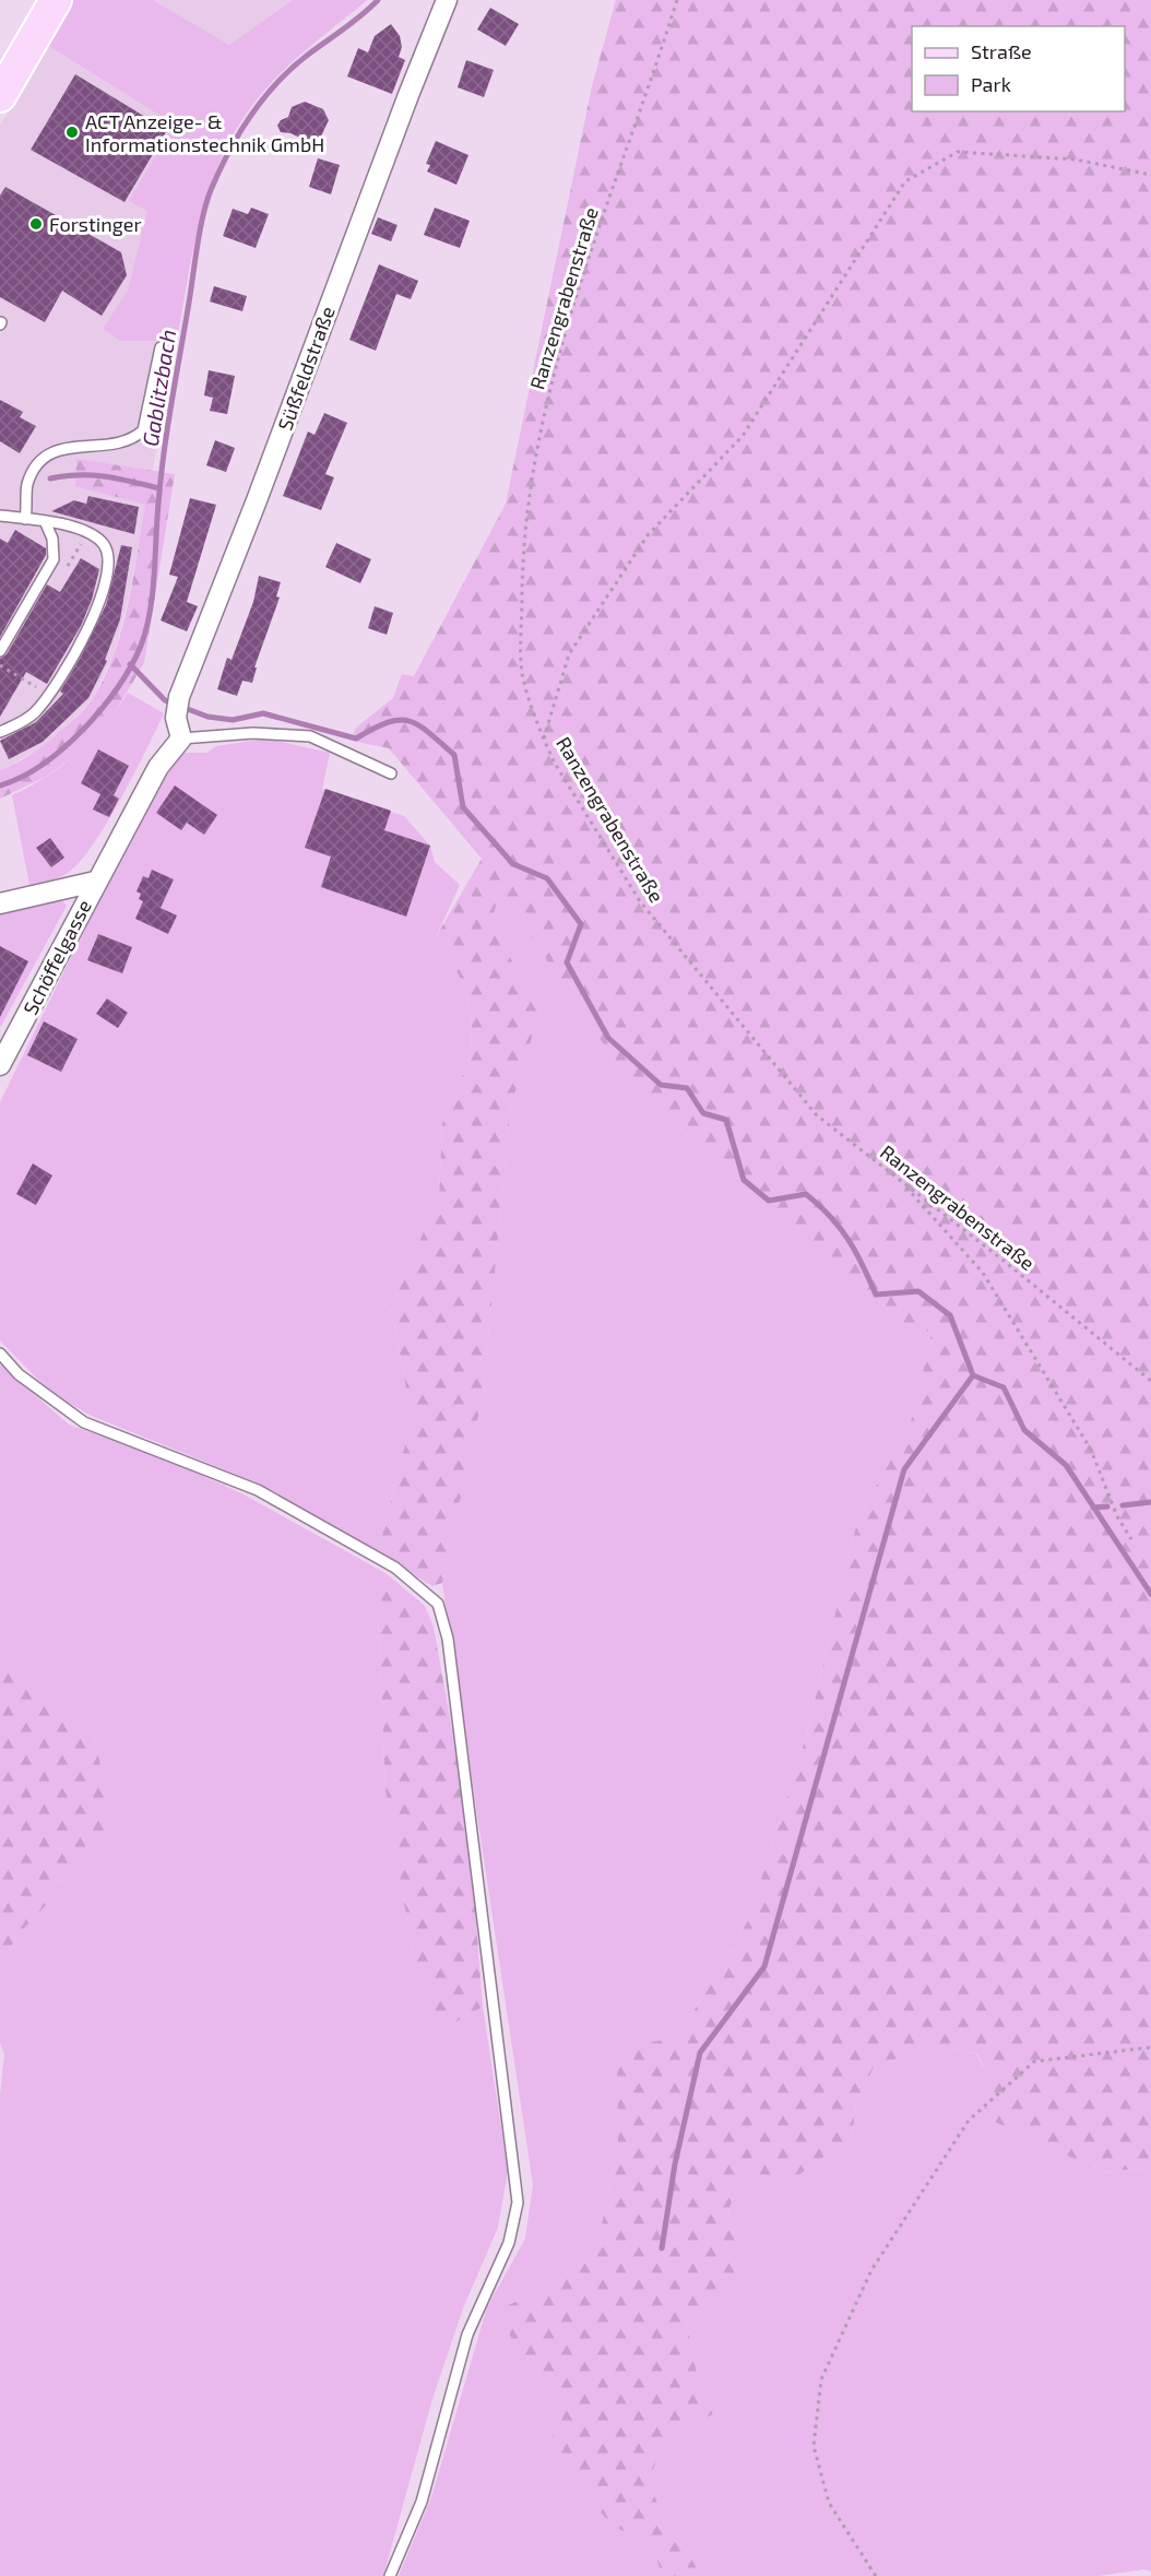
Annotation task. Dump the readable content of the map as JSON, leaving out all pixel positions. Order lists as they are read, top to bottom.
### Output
{
  "streets": {
    "street": ["Süßfeldstraße", "Schöffelgasse"],
    "path": ["Ranzengrabenstraße"]
  },
  "crossings": [
    ["Süßfeldstraße", "Schöffelgasse"]
  ],
  "water": ["Gablitzbach"],
  "places": ["ACT Anzeige- & Informationstechnik GmbH", "Forstinger"],
  "legend": ["Straße", "Park"]
}
